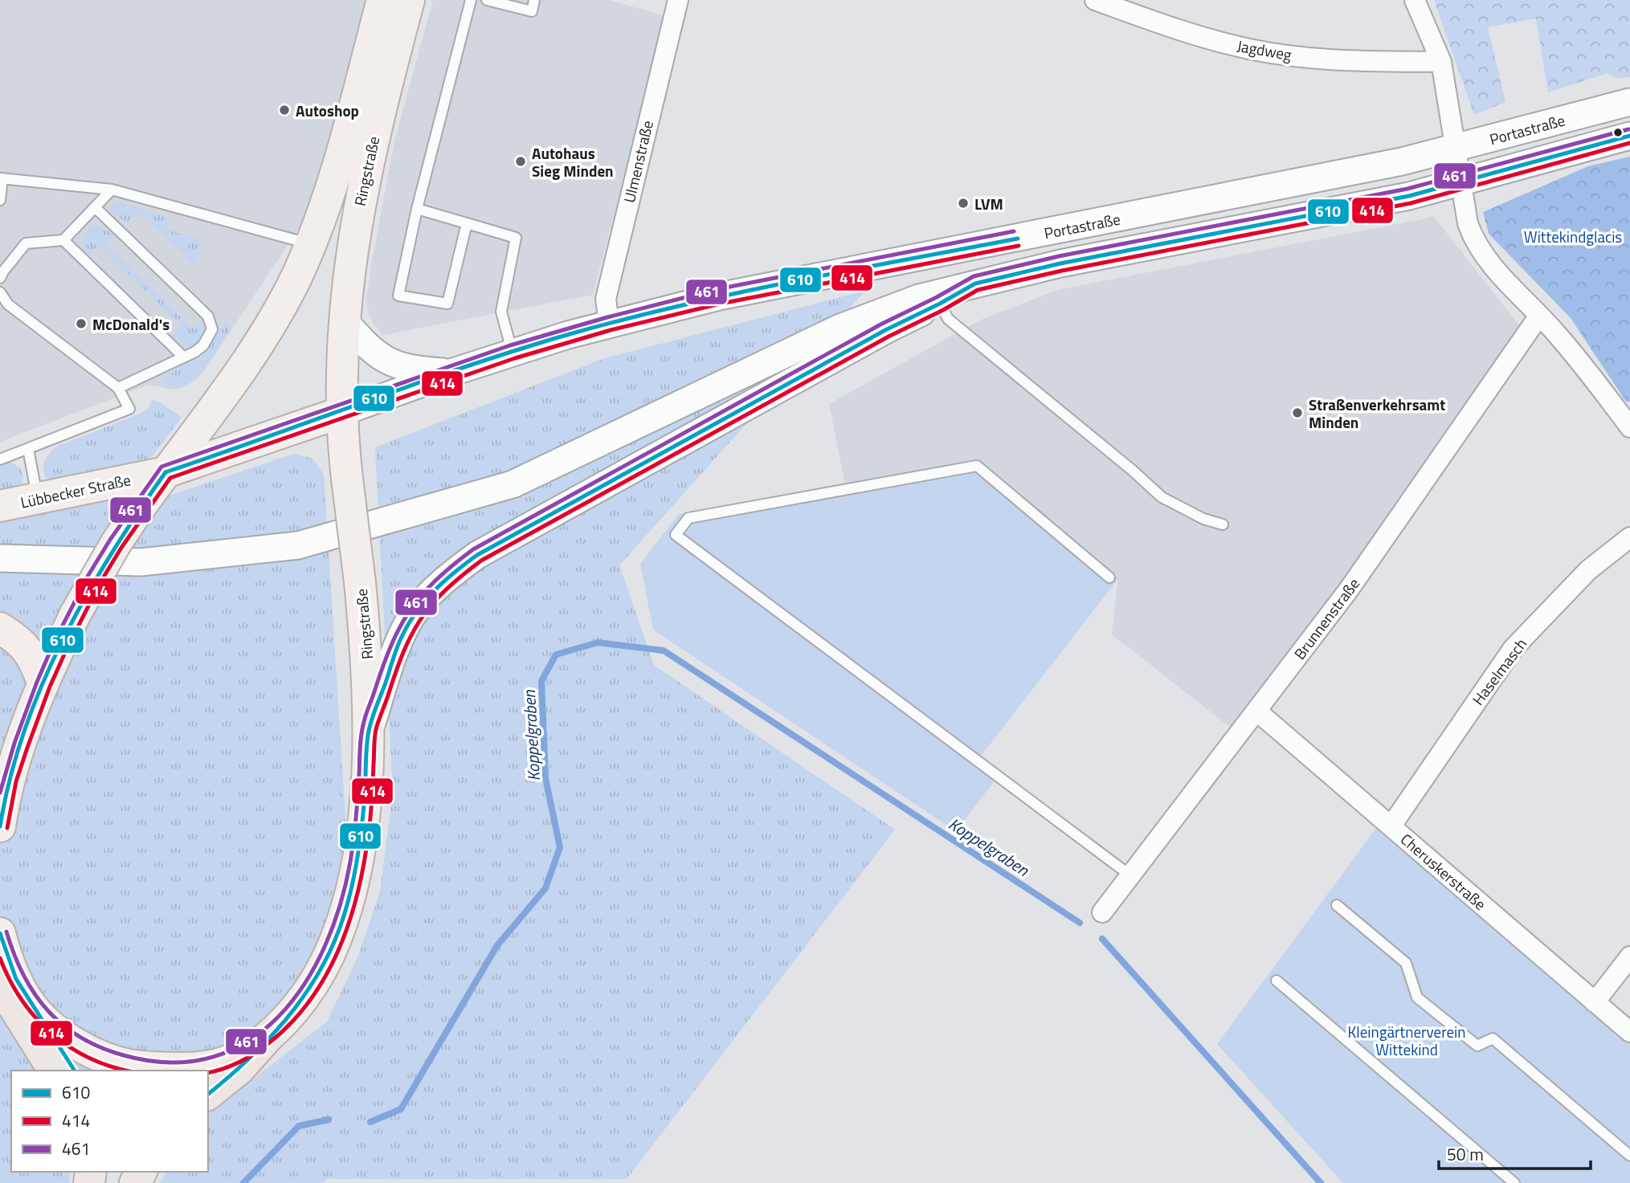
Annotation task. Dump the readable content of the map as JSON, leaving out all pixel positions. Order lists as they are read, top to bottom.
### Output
{
  "streets": {
    "main road": ["Portastraße", "Ringstraße", "Lübbecker Straße"],
    "street": [
      "Jagdweg",
      "Ulmenstraße",
      "Brunnenstraße",
      "Haselmasch",
      "Cheruskerstraße"
    ]
  },
  "crossings": [
    ["Portastraße", "Ulmenstraße"],
    ["Portastraße", "Ringstraße"],
    ["Portastraße", "Lübbecker Straße"],
    ["Ringstraße", "Lübbecker Straße"],
    ["Brunnenstraße", "Cheruskerstraße"],
    ["Haselmasch", "Cheruskerstraße"]
  ],
  "water": ["Koppelgraben"],
  "parks": ["Wittekindglacis", "Kleingärtnerverein Wittekind"],
  "places": [
    "Autoshop",
    "Autohaus Sieg Minden",
    "LVM",
    "McDonald's",
    "Straßenverkehrsamt Minden"
  ],
  "lines": ["transit line 461", "transit line 610", "transit line 414"],
  "legend": ["610", "414", "461"],
  "scale_bar": "50 m"
}
